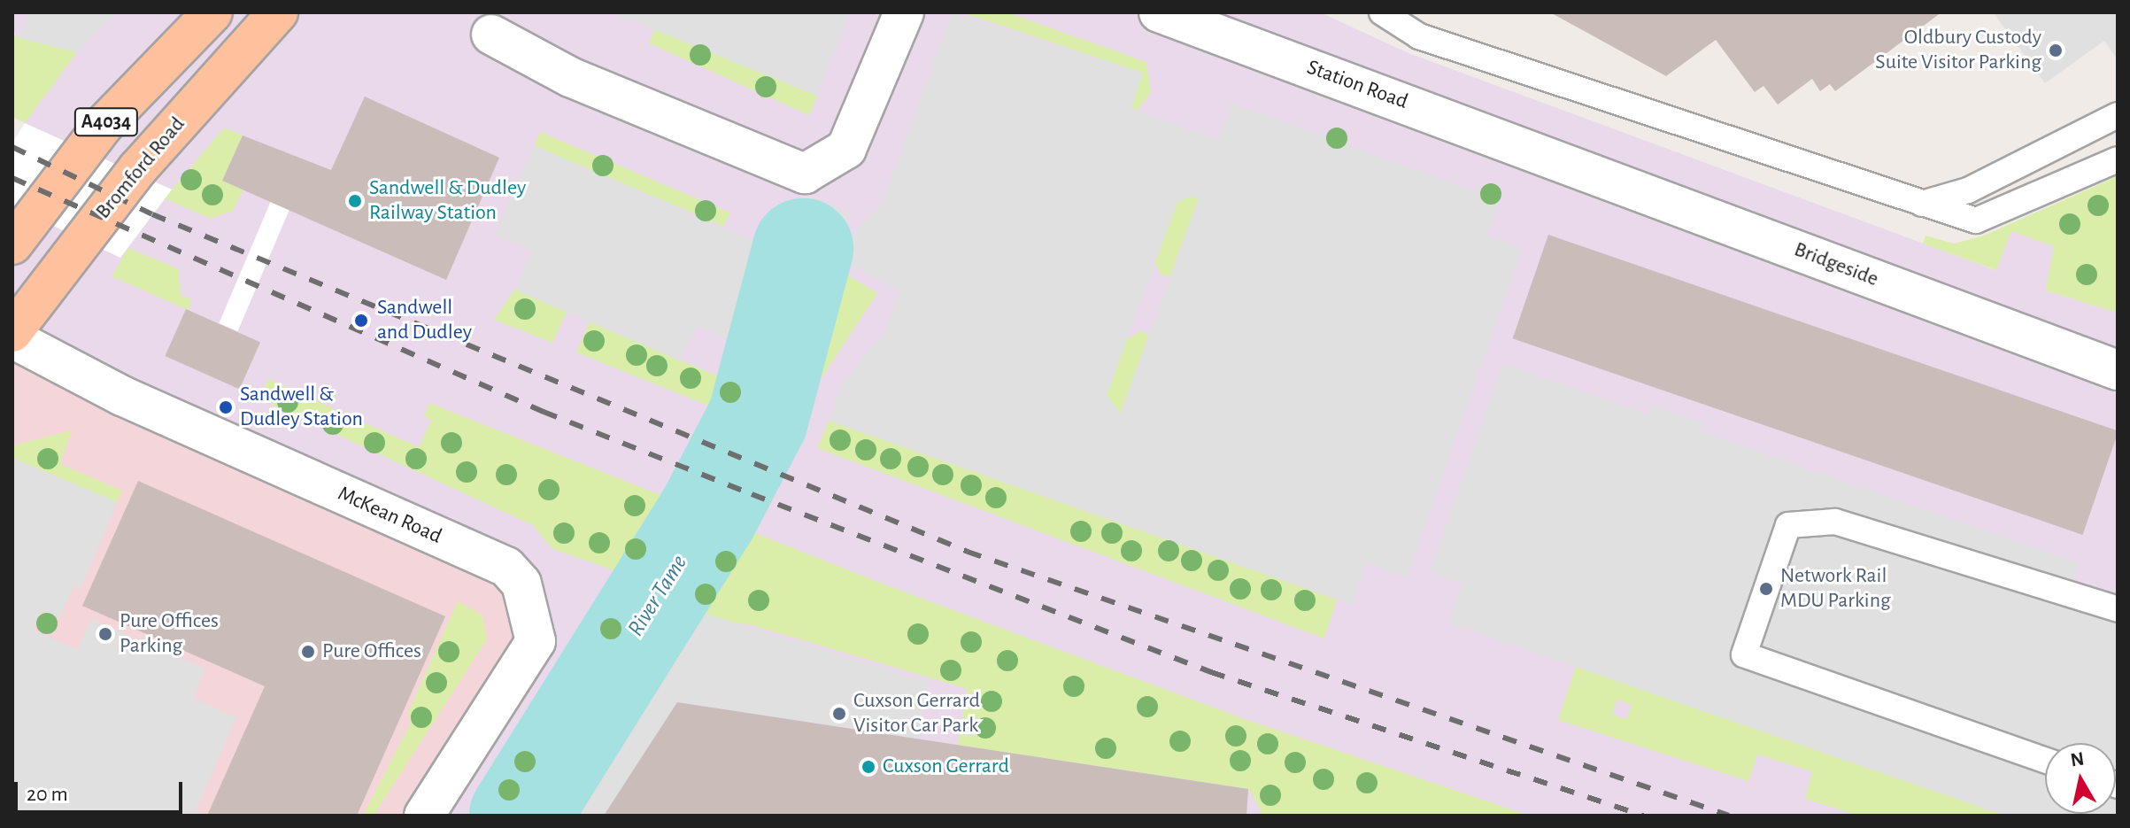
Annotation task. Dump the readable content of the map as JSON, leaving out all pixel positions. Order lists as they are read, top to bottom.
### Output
{
  "streets": {
    "main road": ["A4034", "Bromford Road"],
    "street": ["Station Road", "Bridgeside", "McKean Road"]
  },
  "crossings": [
    ["Station Road", "Bridgeside"]
  ],
  "water": ["River Tame"],
  "places": [
    "Oldbury Custody Suite Visitor Parking",
    "Sandwell & Dudley Railway Station",
    "Sandwell and Dudley",
    "Sandwell & Dudley Station",
    "Network Rail MDU Parking",
    "Pure Offices Parking",
    "Pure Offices",
    "Cuxson Gerrard Visitor Car Park",
    "Cuxson Gerrard"
  ],
  "scale_bar": "20 m",
  "north": "top"
}
